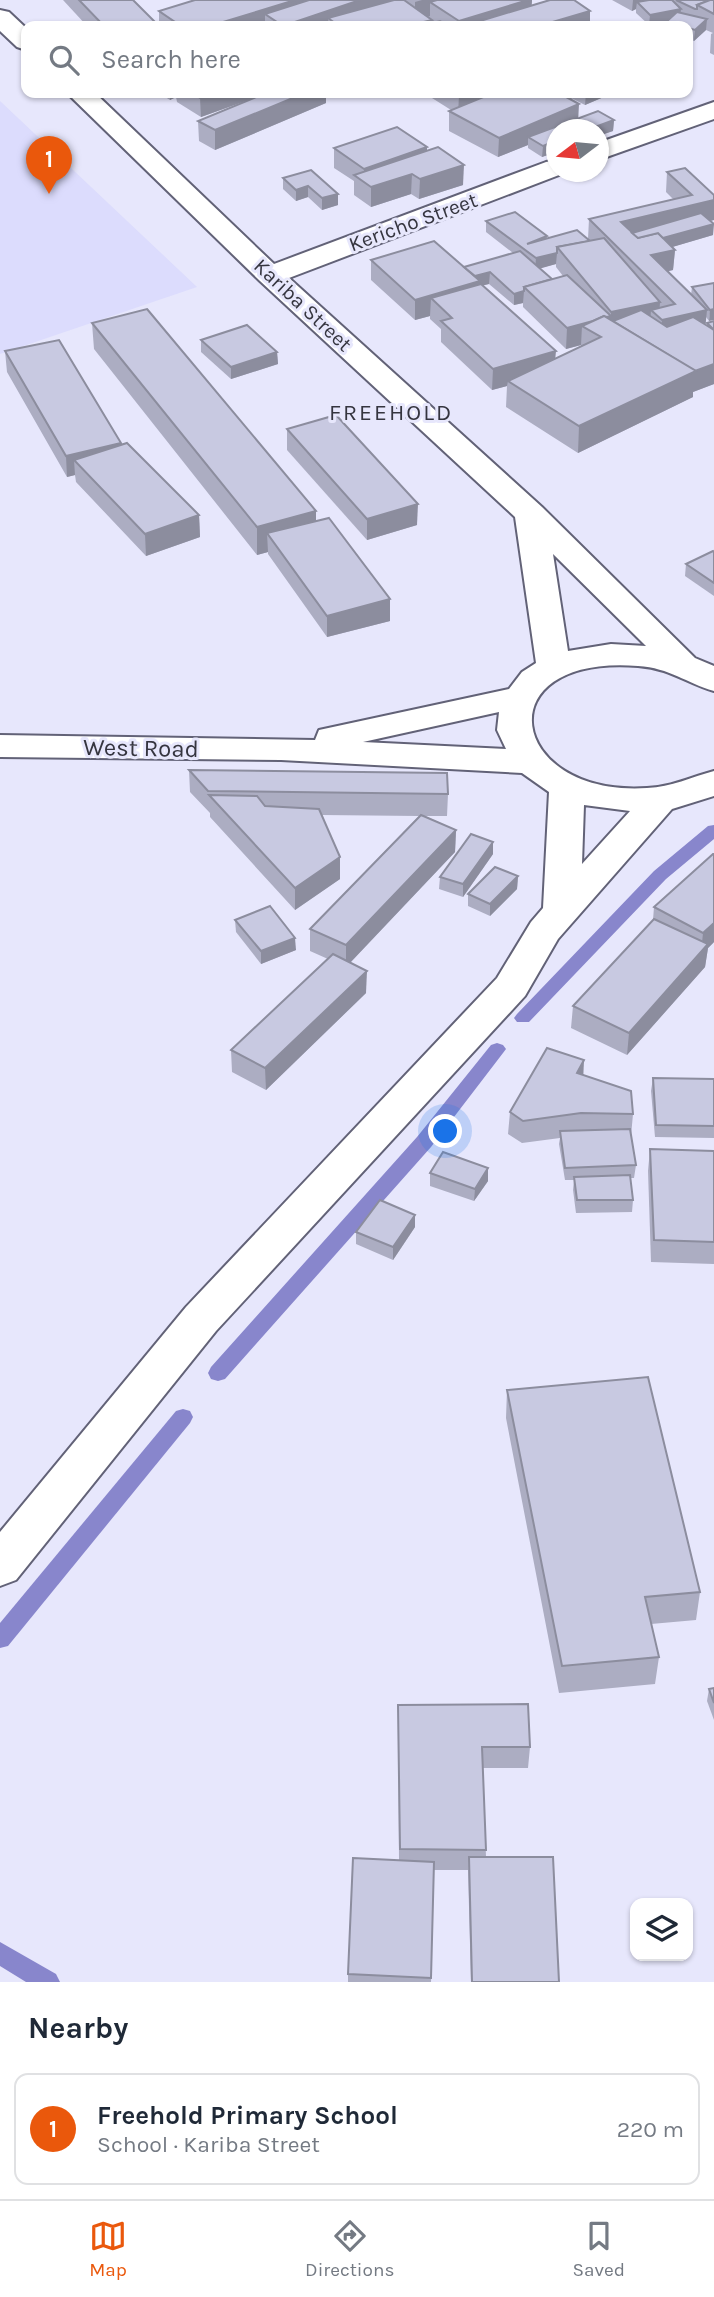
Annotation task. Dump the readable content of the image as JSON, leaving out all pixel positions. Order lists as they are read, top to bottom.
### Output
{
  "streets": {
    "street": ["Kericho Street", "Kariba Street", "West Road"]
  },
  "crossings": [
    ["Kericho Street", "Kariba Street"]
  ],
  "districts": ["FREEHOLD"],
  "north": "left",
  "page": {
    "search": "Search here",
    "pins": "1",
    "heading": "Nearby",
    "list": [
      {
        "mark": "1",
        "name": "Freehold Primary School",
        "note": "School · Kariba Street",
        "value": "220 m"
      }
    ],
    "nav": ["Map", "Directions", "Saved"]
  }
}
